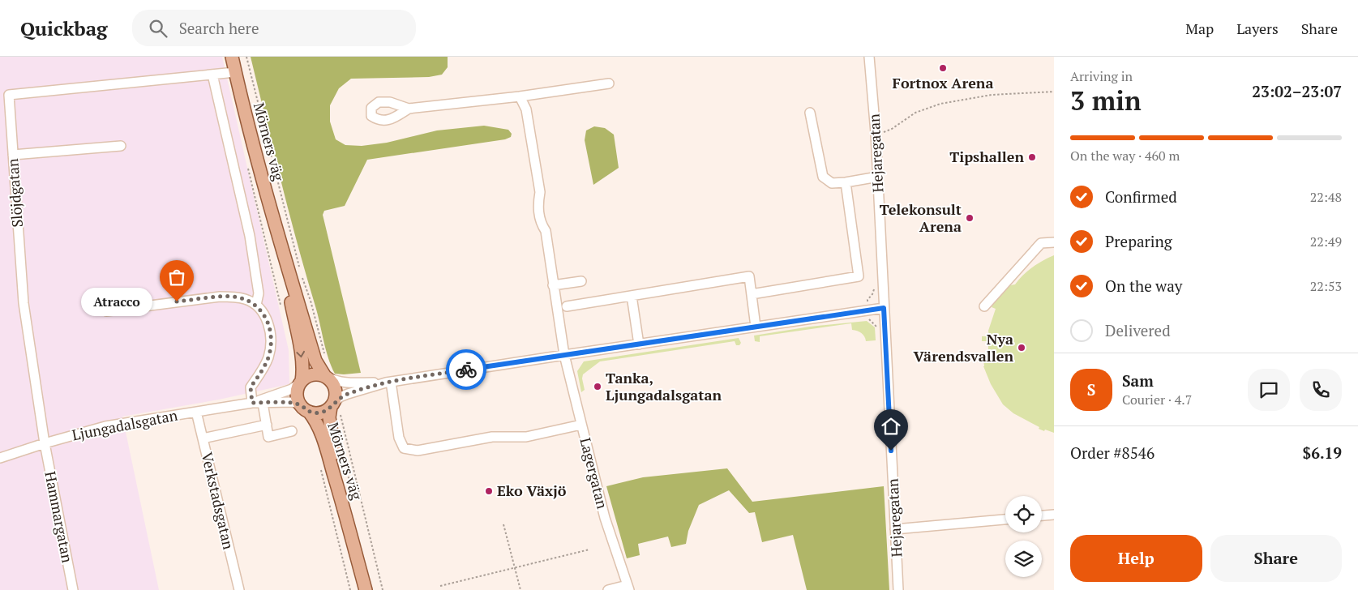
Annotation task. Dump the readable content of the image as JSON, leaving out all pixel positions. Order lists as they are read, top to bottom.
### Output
{
  "streets": {
    "main road": ["Mörners väg"],
    "street": [
      "Hejaregatan",
      "Slöjdgatan",
      "Ljungadalsgatan",
      "Lagergatan",
      "Verkstadsgatan",
      "Hammargatan"
    ]
  },
  "crossings": [
    ["Mörners väg", "Slöjdgatan"],
    ["Mörners väg", "Ljungadalsgatan"],
    ["Slöjdgatan", "Ljungadalsgatan"],
    ["Slöjdgatan", "Hammargatan"],
    ["Ljungadalsgatan", "Verkstadsgatan"],
    ["Ljungadalsgatan", "Hammargatan"]
  ],
  "places": [
    "Fortnox Arena",
    "Tipshallen",
    "Telekonsult Arena",
    "Atracco",
    "Nya Värendsvallen",
    "Tanka, Ljungadalsgatan",
    "Eko Växjö"
  ],
  "page": {
    "header": "Quickbag",
    "search": "Search here",
    "nav": ["Map", "Layers", "Share"],
    "heading": ["3 min", "Arriving in", "23:02–23:07"],
    "panel": [
      "Sam",
      "Courier · 4.7",
      "Order #8546",
      "$6.19"
    ],
    "bar": "On the way · 460 m",
    "list": [
      ["Confirmed", "22:48"],
      ["Preparing", "22:49"],
      ["On the way", "22:53"],
      "Delivered"
    ],
    "bubble": "Atracco",
    "round": "S",
    "buttons": ["Help", "Share"]
  }
}
